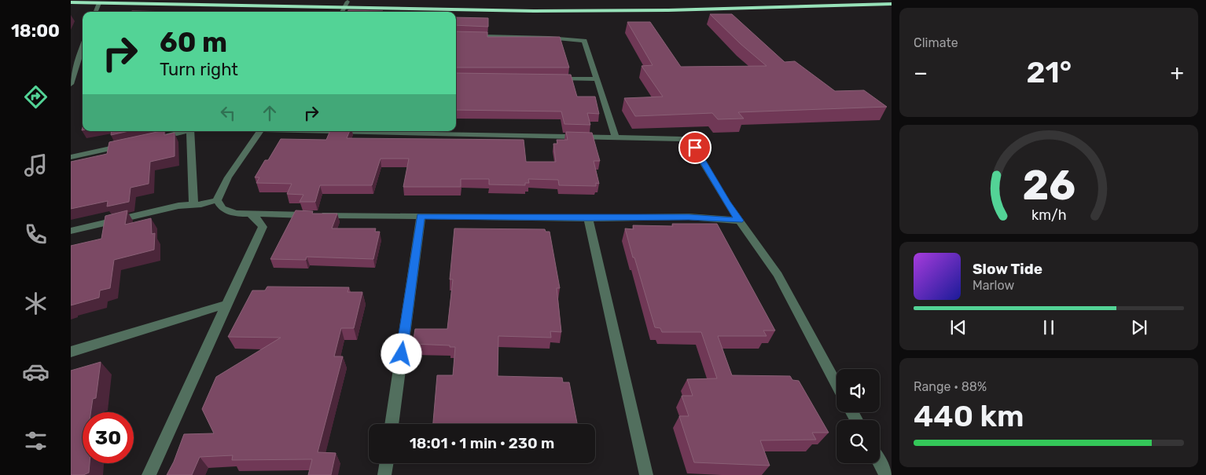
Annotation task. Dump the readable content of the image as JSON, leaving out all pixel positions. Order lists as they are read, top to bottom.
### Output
{
  "page": {
    "tabs": "18:00",
    "tile": [
      "Climate",
      ["Range · 88%", "440 km"]
    ],
    "turn": ["60 m", "Turn right"],
    "heat": ["−", "21°", "+"],
    "song": ["Slow Tide", "Marlow"],
    "limit": "30",
    "trip": "18:01 · 1 min · 230 m",
    "gauge": ["26", "km/h"]
  }
}
